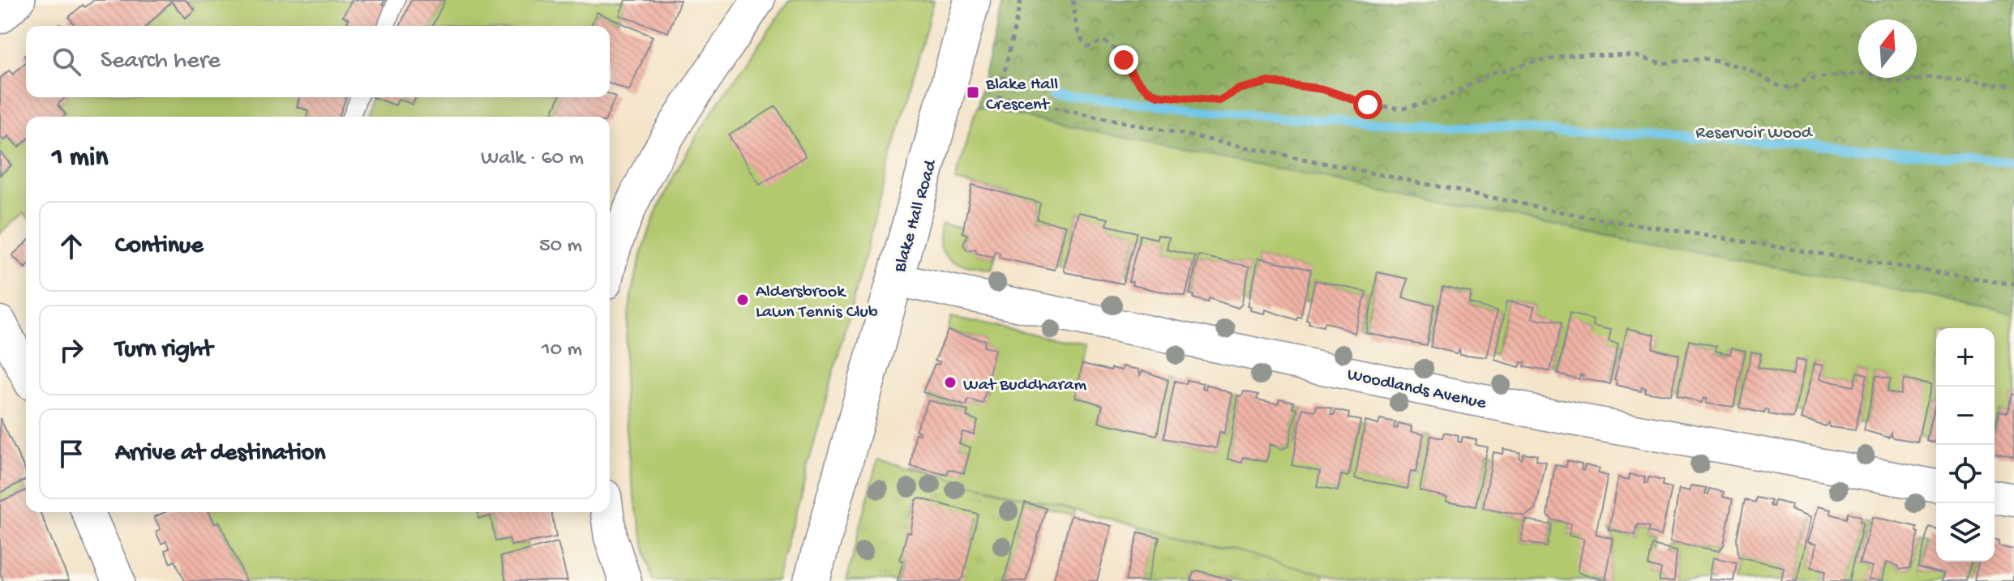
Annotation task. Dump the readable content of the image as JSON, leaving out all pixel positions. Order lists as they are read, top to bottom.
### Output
{
  "streets": {
    "main road": ["Blake Hall Road"],
    "street": ["Woodlands Avenue"]
  },
  "crossings": [
    ["Blake Hall Road", "Woodlands Avenue"]
  ],
  "parks": ["Reservoir Wood"],
  "places": {
    "transit": ["Blake Hall Crescent"],
    "other": ["Aldersbrook Lawn Tennis Club", "Wat Buddharam"]
  },
  "north": "top",
  "page": {
    "search": "Search here",
    "heading": ["1 min", "Walk · 60 m"],
    "list": [
      ["Continue", "50 m"],
      ["Turn right", "10 m"],
      "Arrive at destination"
    ],
    "map_buttons": ["+", "−"]
  }
}
